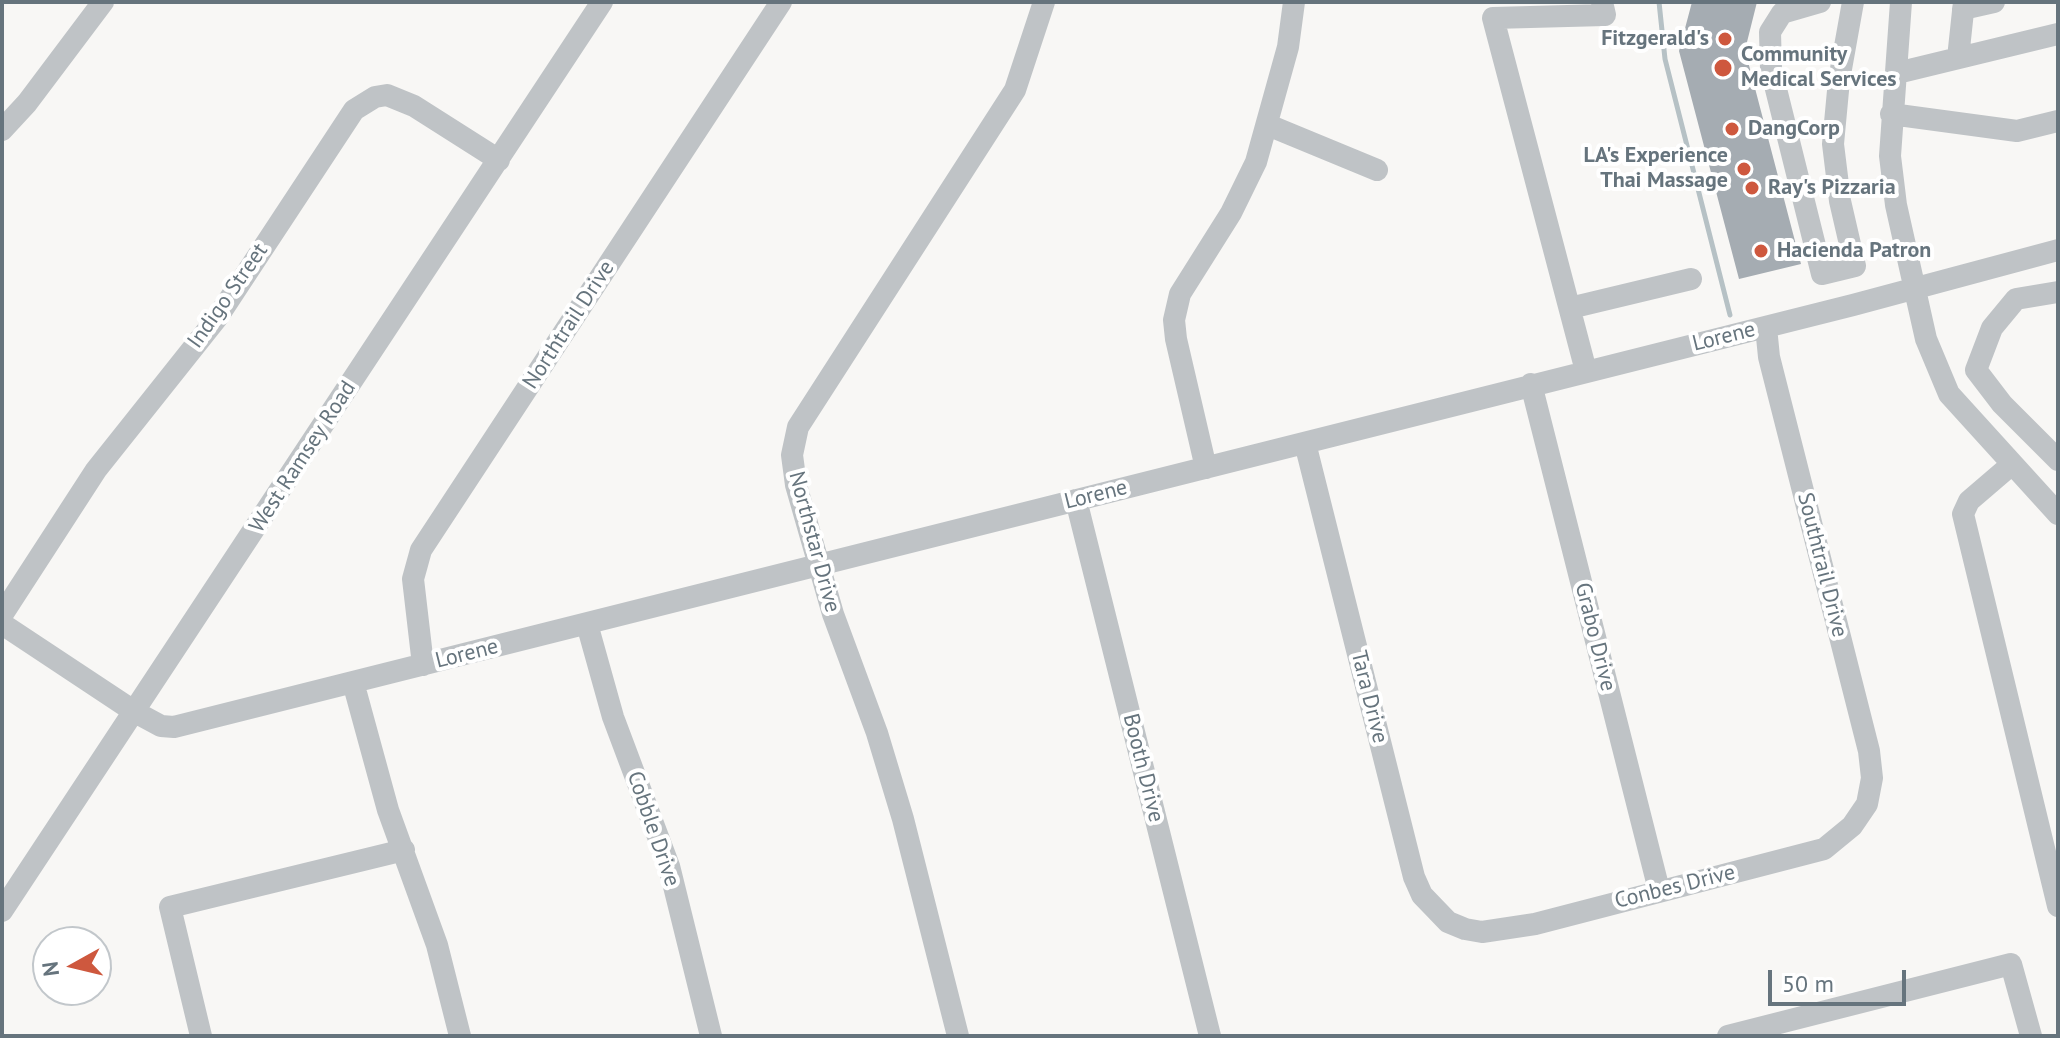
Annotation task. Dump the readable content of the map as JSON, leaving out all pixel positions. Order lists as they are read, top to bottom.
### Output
{
  "streets": {
    "street": [
      "Indigo Street",
      "Northtrail Drive",
      "Lorene",
      "West Ramsey Road",
      "Northstar Drive",
      "Southtrail Drive",
      "Grabo Drive",
      "Tara Drive",
      "Booth Drive",
      "Cobble Drive",
      "Conbes Drive"
    ]
  },
  "crossings": [
    ["Indigo Street", "West Ramsey Road"],
    ["Northtrail Drive", "Lorene"],
    ["Lorene", "West Ramsey Road"],
    ["Lorene", "Northstar Drive"],
    ["Lorene", "Southtrail Drive"],
    ["Lorene", "Grabo Drive"],
    ["Lorene", "Tara Drive"],
    ["Lorene", "Booth Drive"],
    ["Lorene", "Cobble Drive"],
    ["Southtrail Drive", "Conbes Drive"],
    ["Grabo Drive", "Conbes Drive"],
    ["Tara Drive", "Conbes Drive"]
  ],
  "places": [
    "Fitzgerald's",
    "Community Medical Services",
    "DangCorp",
    "LA's Experience Thai Massage",
    "Ray's Pizzaria",
    "Hacienda Patron"
  ],
  "scale_bar": "50 m",
  "north": "left"
}
